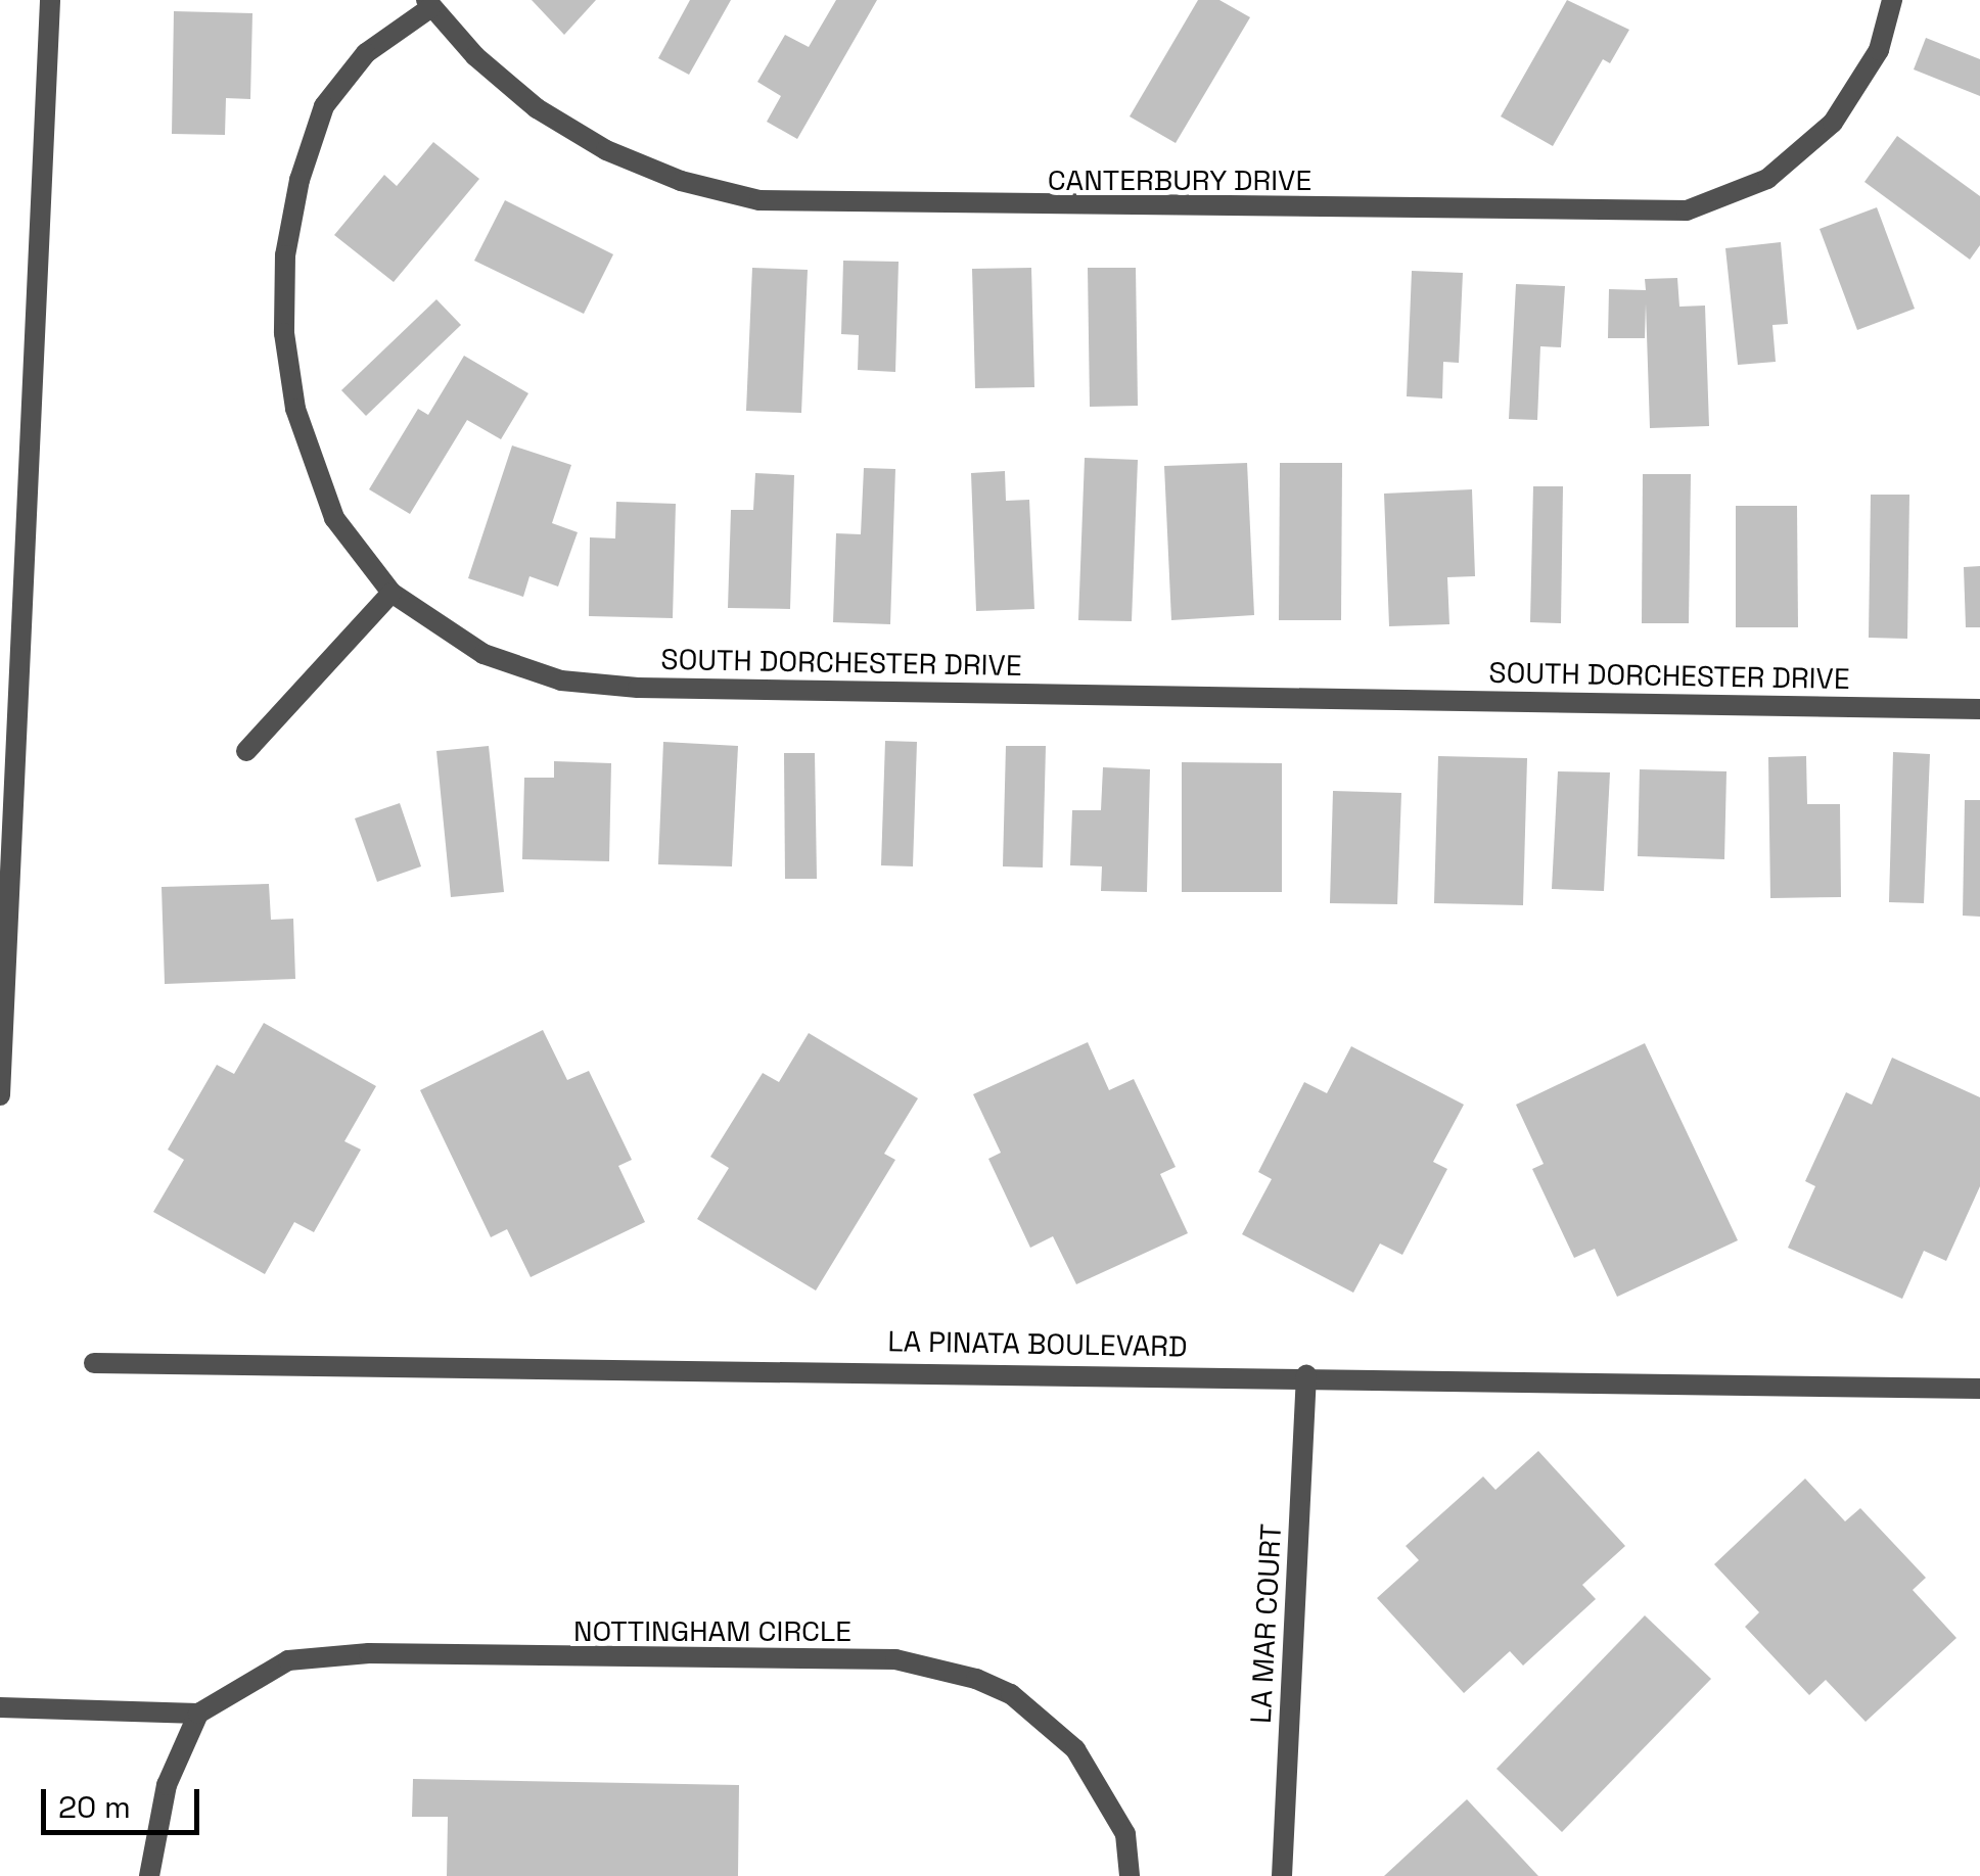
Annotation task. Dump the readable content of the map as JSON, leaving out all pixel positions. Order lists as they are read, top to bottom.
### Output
{
  "streets": {
    "street": [
      "CANTERBURY DRIVE",
      "SOUTH DORCHESTER DRIVE",
      "LA PINATA BOULEVARD",
      "LA MAR COURT",
      "NOTTINGHAM CIRCLE"
    ]
  },
  "crossings": [
    ["CANTERBURY DRIVE", "SOUTH DORCHESTER DRIVE"],
    ["LA PINATA BOULEVARD", "LA MAR COURT"]
  ],
  "scale_bar": "20 m"
}
